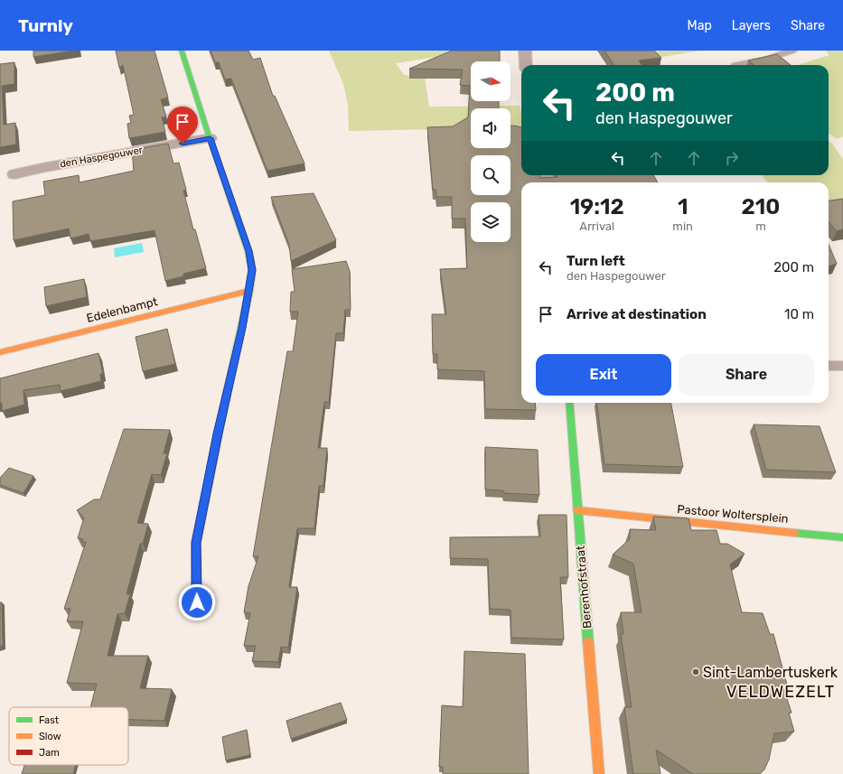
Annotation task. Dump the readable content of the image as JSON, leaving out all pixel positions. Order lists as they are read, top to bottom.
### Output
{
  "streets": {
    "street": [
      "den Haspegouwer",
      "Edelenbampt",
      "Pastoor Woltersplein",
      "Berenhofstraat"
    ]
  },
  "crossings": [
    ["Pastoor Woltersplein", "Berenhofstraat"]
  ],
  "districts": ["VELDWEZELT"],
  "places": ["Sint-Lambertuskerk"],
  "legend": ["Fast", "Slow", "Jam"],
  "north": "right",
  "page": {
    "header": "Turnly",
    "nav": ["Map", "Layers", "Share"],
    "turn": ["200 m", "den Haspegouwer"],
    "eta": [
      "19:12",
      "Arrival",
      "1",
      "min",
      "210",
      "m"
    ],
    "list": [
      {
        "name": "Turn left",
        "note": "den Haspegouwer",
        "value": "200 m"
      },
      {
        "name": "Arrive at destination",
        "value": "10 m"
      }
    ],
    "buttons": ["Exit", "Share"]
  }
}
